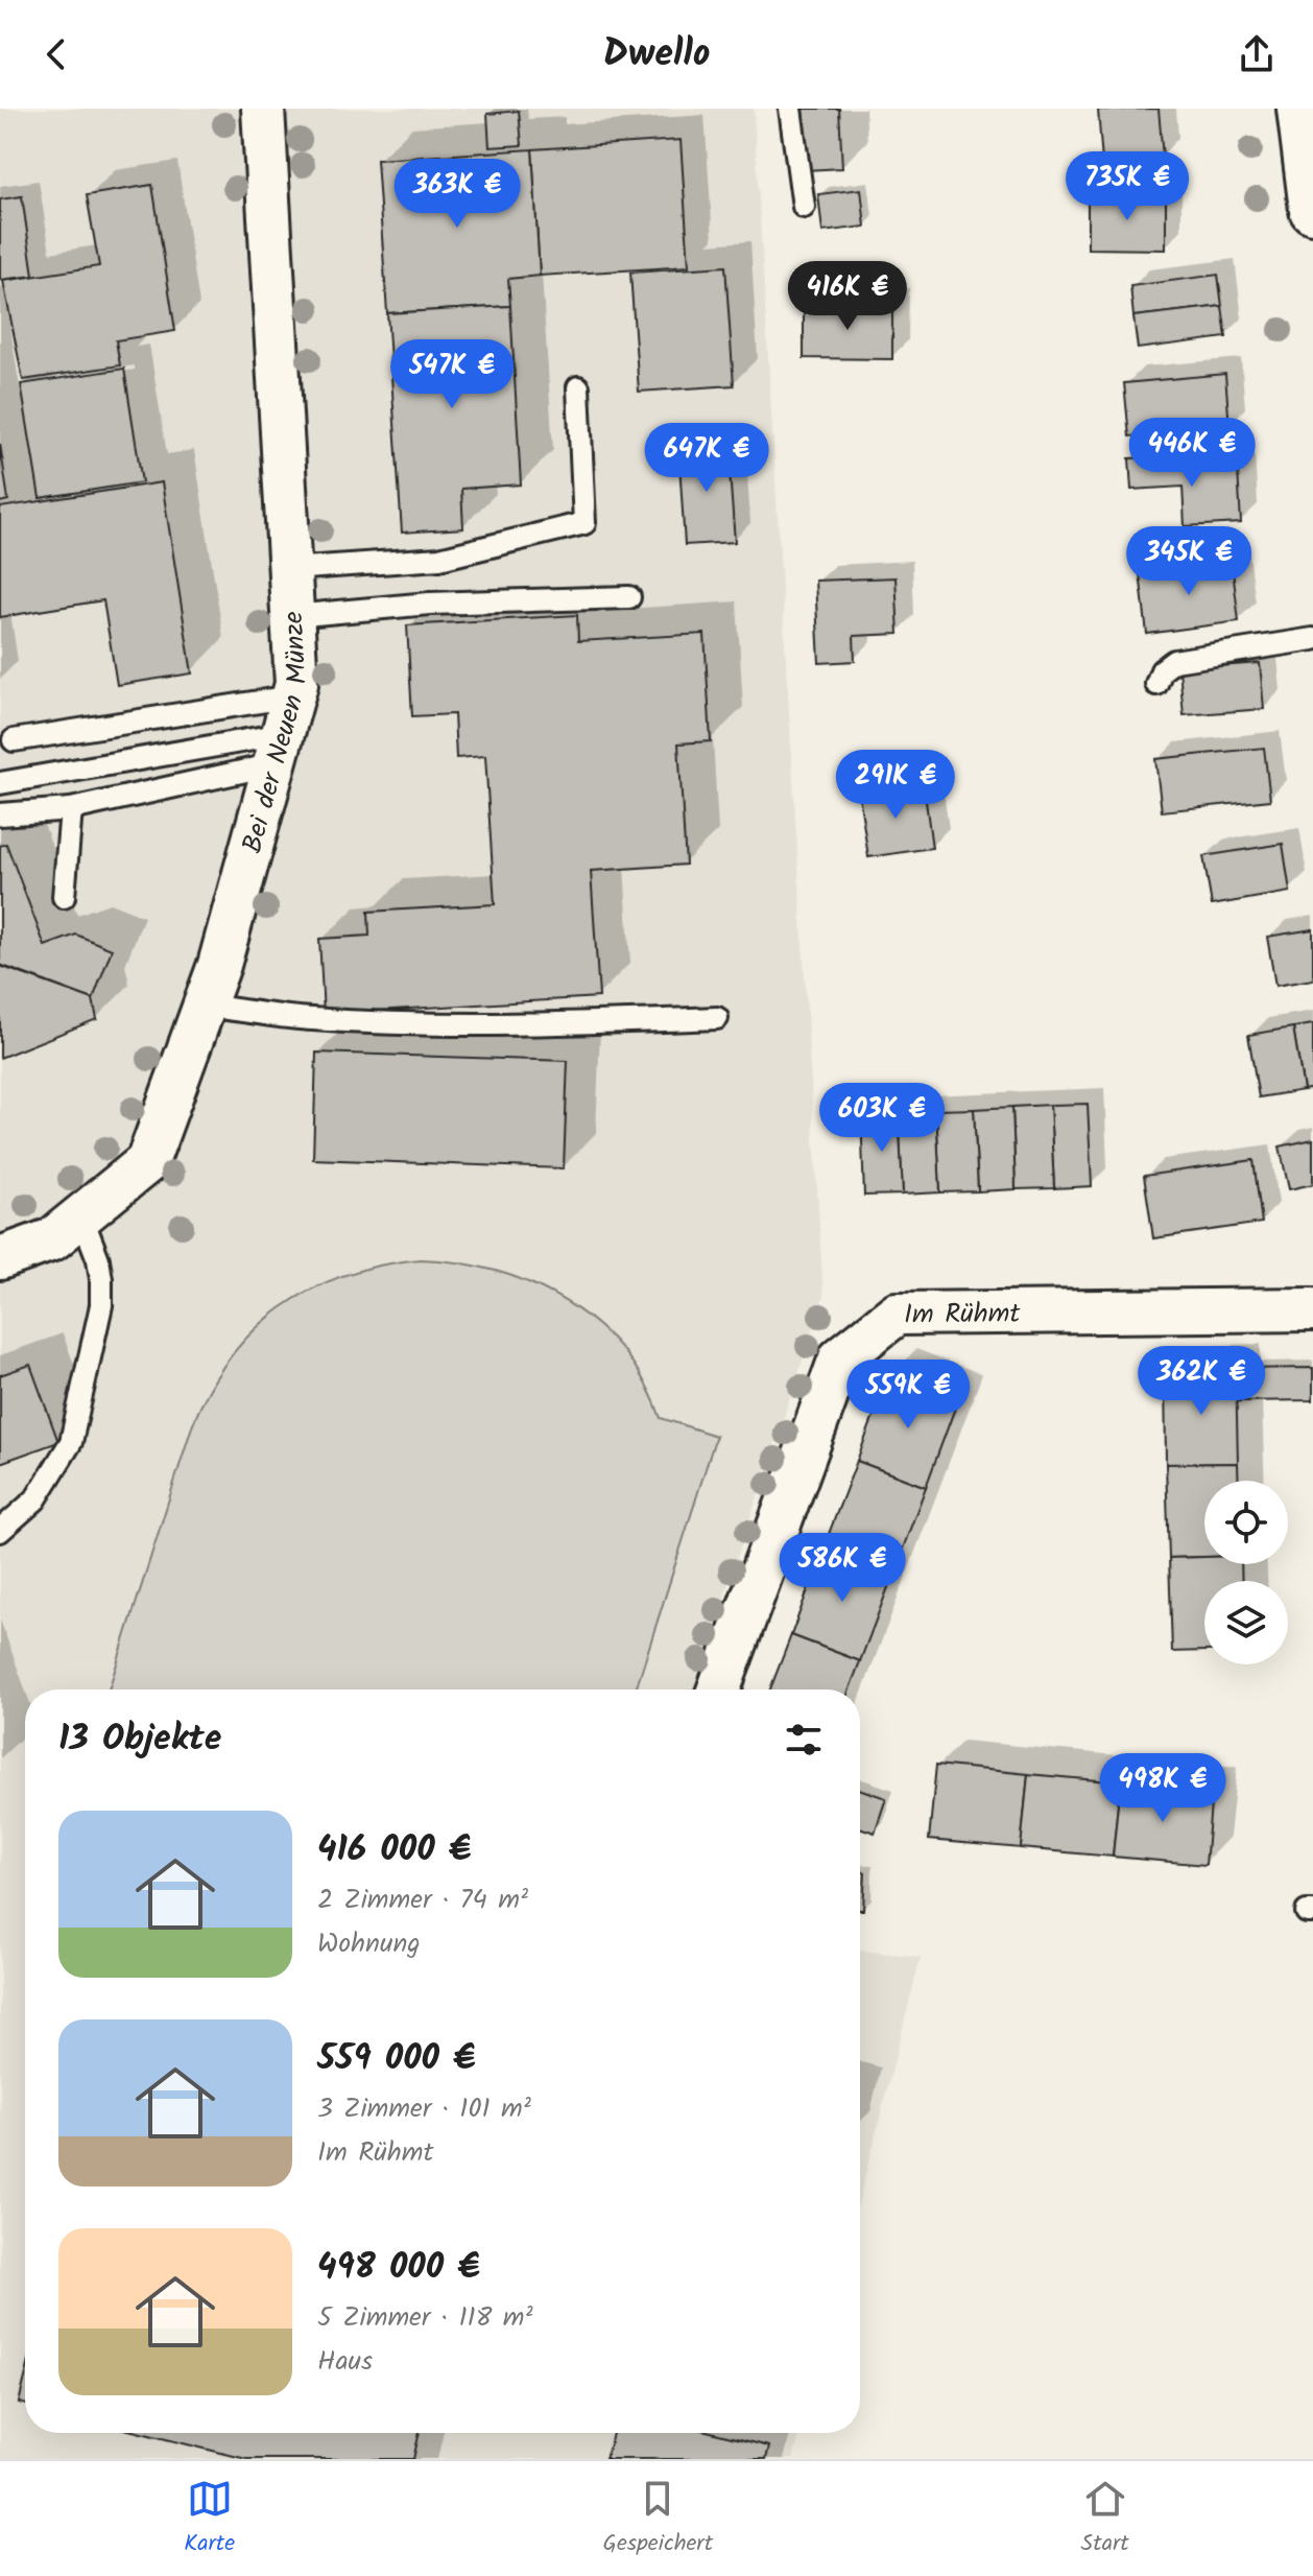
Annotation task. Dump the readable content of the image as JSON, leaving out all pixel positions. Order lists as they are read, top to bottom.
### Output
{
  "streets": {
    "street": ["Bei der Neuen Münze", "Im Rühmt"]
  },
  "page": {
    "header": "Dwello",
    "price": [
      "735K €",
      "363K €",
      "416K €",
      "547K €",
      "446K €",
      "647K €",
      "345K €",
      "291K €",
      "603K €",
      "362K €",
      "559K €",
      "586K €",
      "498K €"
    ],
    "heading": "13 Objekte",
    "list": [
      {
        "name": "416 000 €",
        "note": "2 Zimmer · 74 m² · Wohnung"
      },
      {
        "name": "559 000 €",
        "note": "3 Zimmer · 101 m² · Im Rühmt"
      },
      {
        "name": "498 000 €",
        "note": "5 Zimmer · 118 m² · Haus"
      }
    ],
    "tabs": ["Karte", "Gespeichert", "Start"]
  }
}
